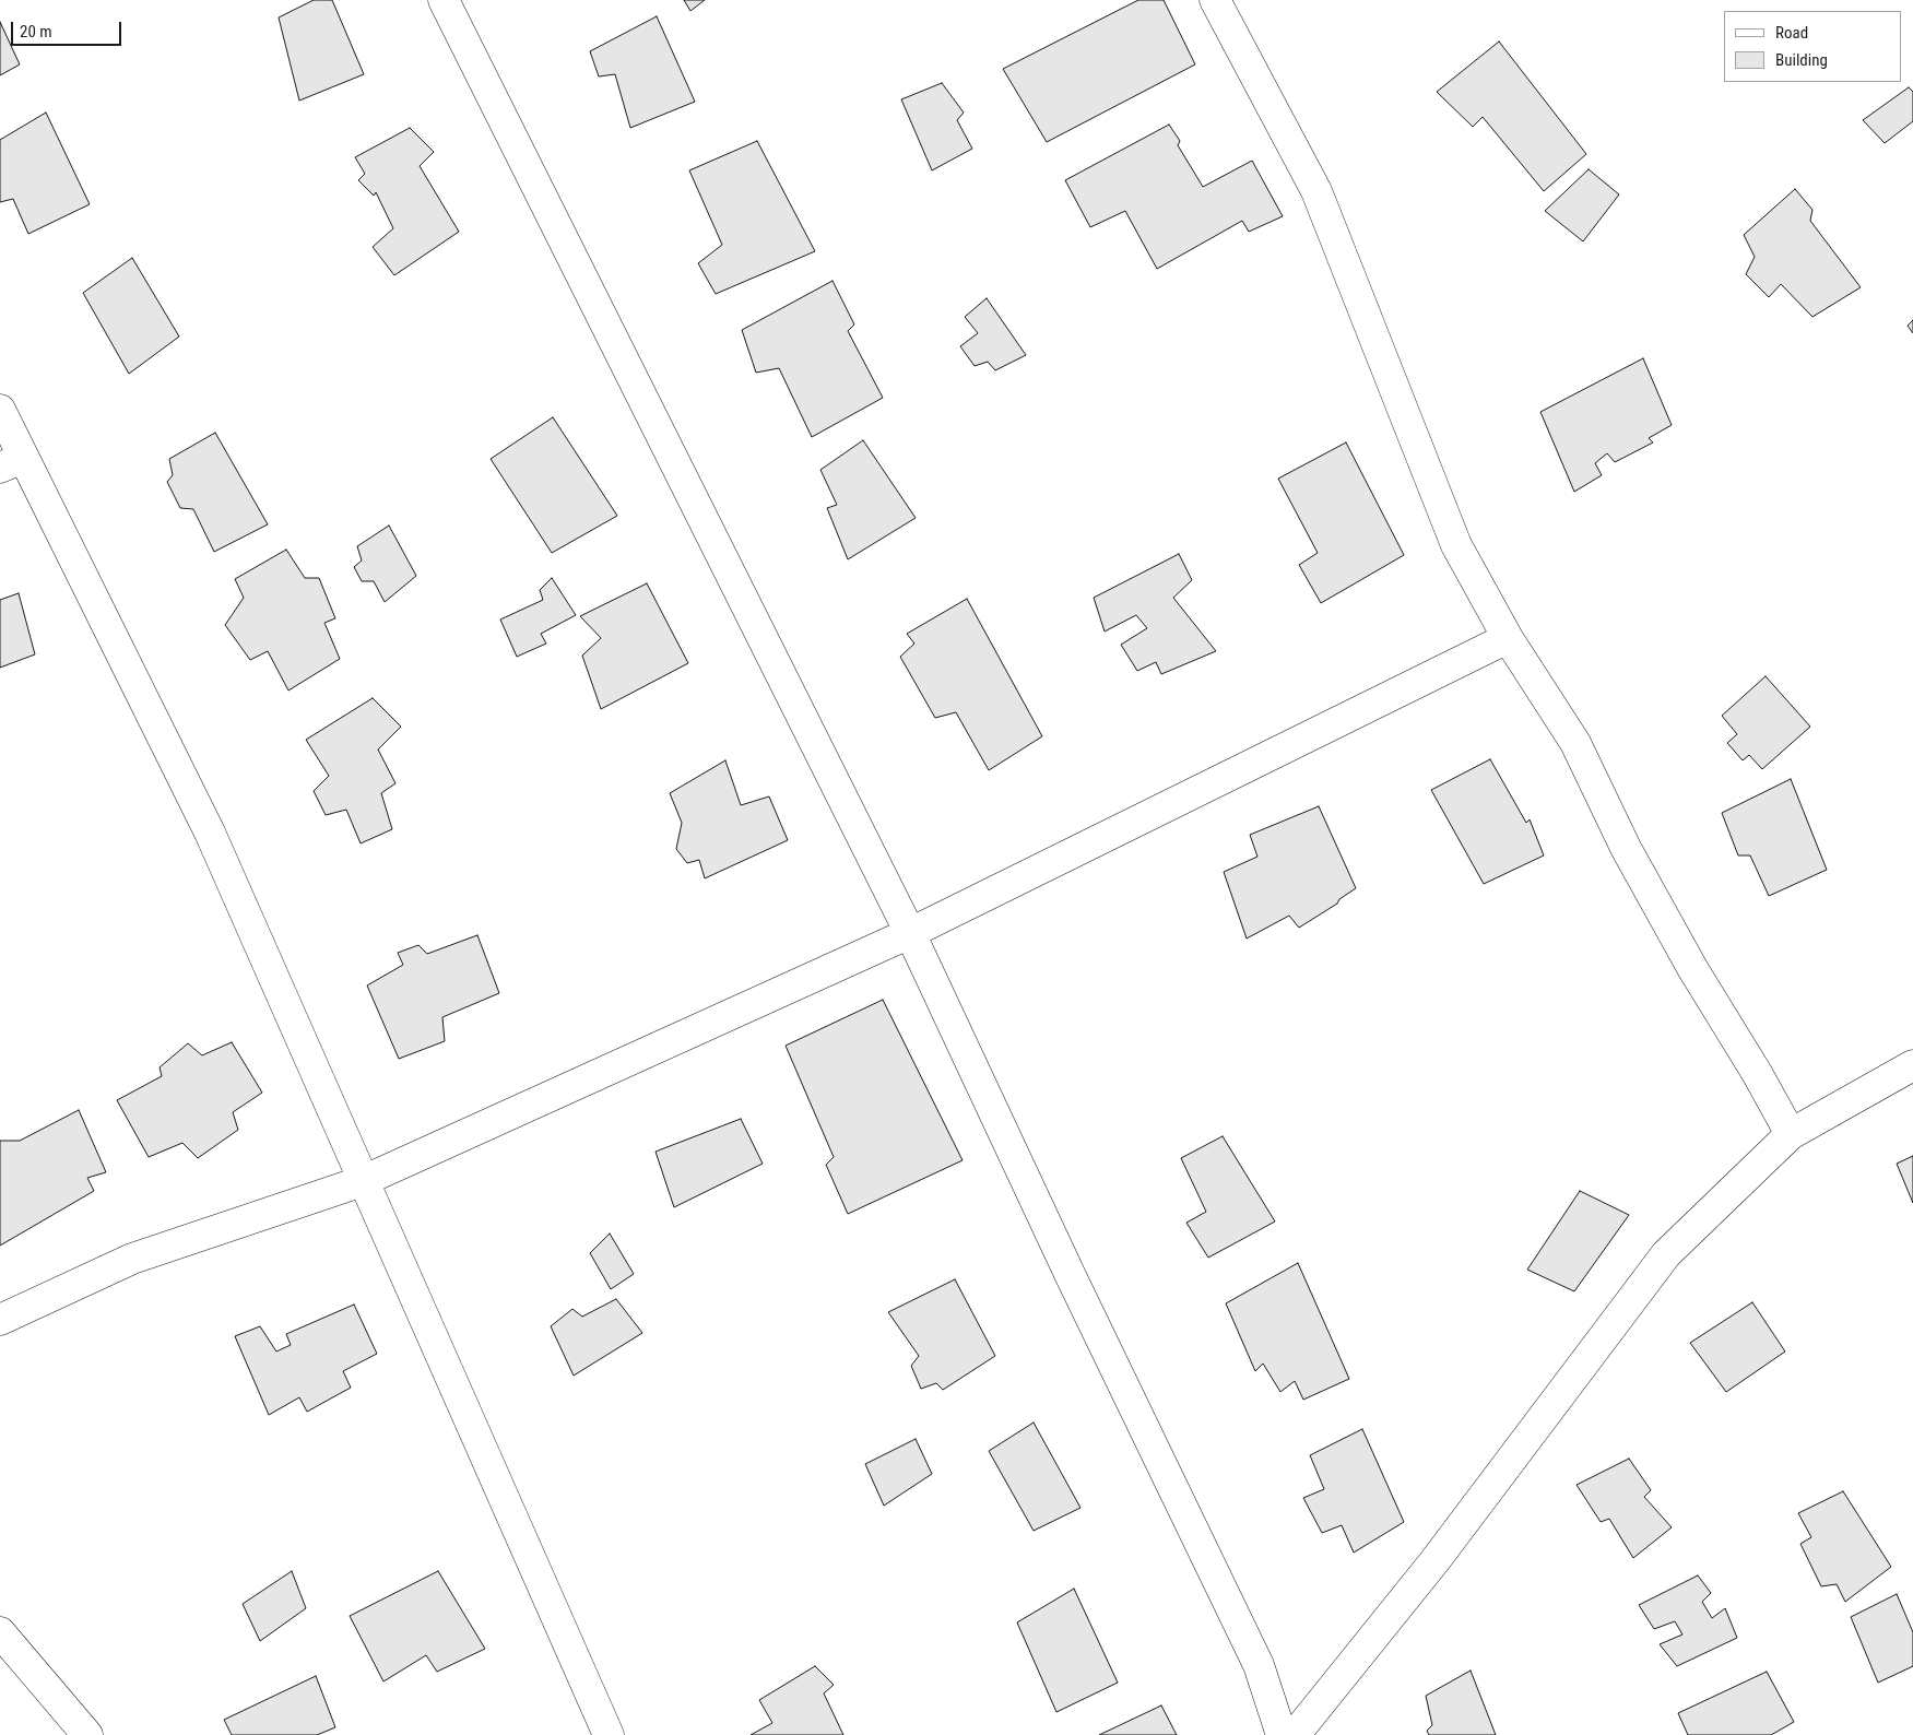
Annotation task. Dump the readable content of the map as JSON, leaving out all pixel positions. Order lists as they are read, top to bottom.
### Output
{
  "legend": ["Road", "Building"],
  "scale_bar": "20 m"
}
